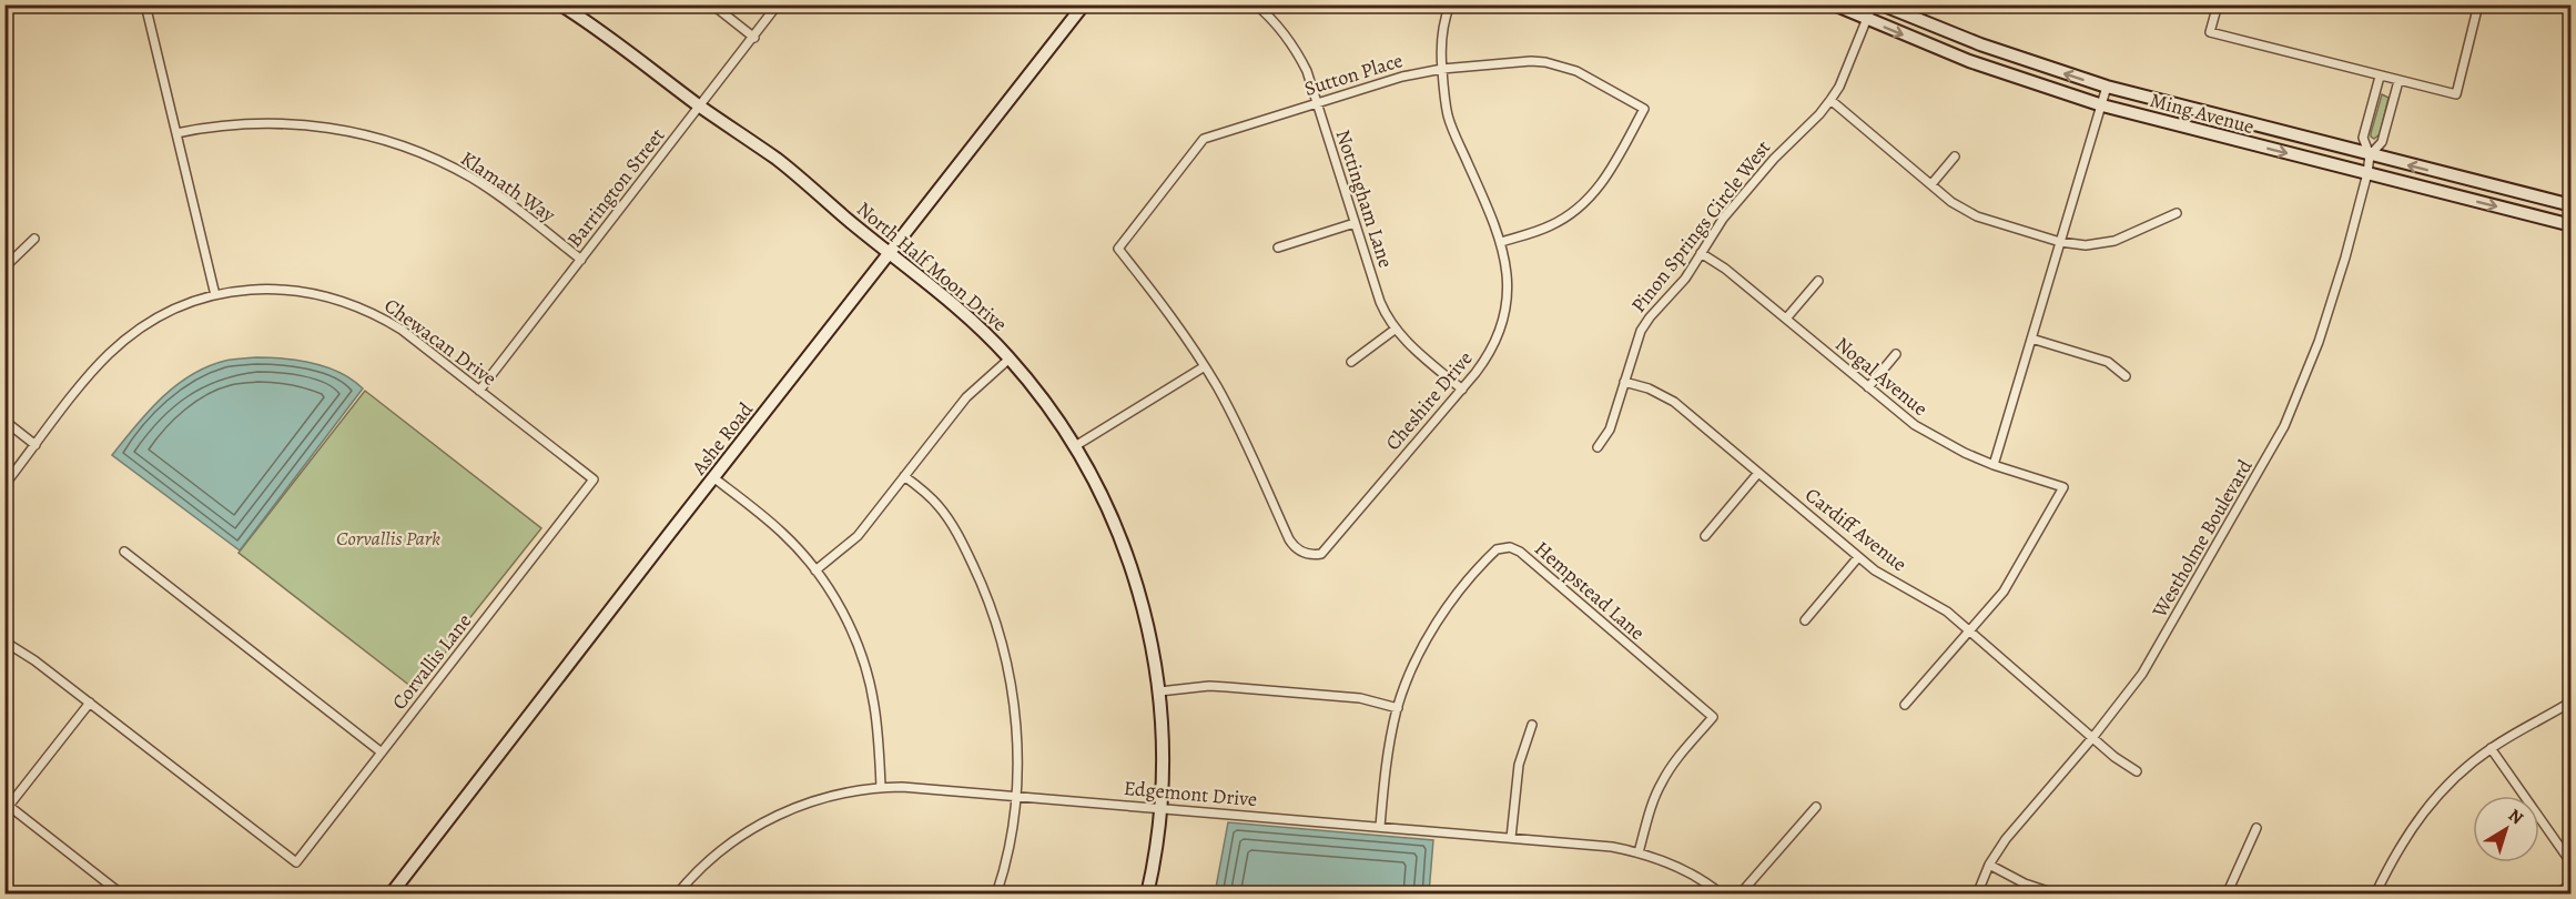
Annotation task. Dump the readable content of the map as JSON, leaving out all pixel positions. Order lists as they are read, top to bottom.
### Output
{
  "streets": {
    "street": [
      "Sutton Place",
      "Ming Avenue",
      "Klamath Way",
      "Barrington Street",
      "Nottingham Lane",
      "Pinon Springs Circle West",
      "North Half Moon Drive",
      "Chewacan Drive",
      "Nogal Avenue",
      "Cheshire Drive",
      "Ashe Road",
      "Cardiff Avenue",
      "Westholme Boulevard",
      "Hempstead Lane",
      "Corvallis Lane",
      "Edgemont Drive"
    ]
  },
  "crossings": [
    ["Sutton Place", "Nottingham Lane"],
    ["Sutton Place", "Cheshire Drive"],
    ["Ming Avenue", "Pinon Springs Circle West"],
    ["Ming Avenue", "Westholme Boulevard"],
    ["Klamath Way", "Barrington Street"],
    ["Barrington Street", "North Half Moon Drive"],
    ["Barrington Street", "Chewacan Drive"],
    ["Nottingham Lane", "Cheshire Drive"],
    ["Pinon Springs Circle West", "Nogal Avenue"],
    ["Pinon Springs Circle West", "Cardiff Avenue"],
    ["North Half Moon Drive", "Ashe Road"],
    ["North Half Moon Drive", "Edgemont Drive"],
    ["Chewacan Drive", "Corvallis Lane"],
    ["Nogal Avenue", "Cardiff Avenue"],
    ["Cardiff Avenue", "Westholme Boulevard"],
    ["Hempstead Lane", "Edgemont Drive"]
  ],
  "parks": ["Corvallis Park"],
  "north": "top right"
}
